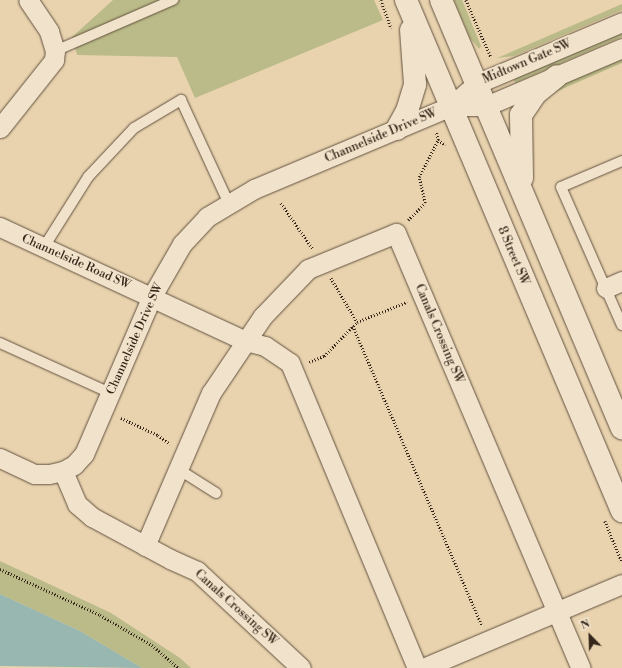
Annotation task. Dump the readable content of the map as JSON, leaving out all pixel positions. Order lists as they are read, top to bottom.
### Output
{
  "streets": {
    "main road": ["8 Street SW"],
    "street": [
      "Midtown Gate SW",
      "Channelside Drive SW",
      "Channelside Road SW",
      "Canals Crossing SW"
    ]
  },
  "crossings": [
    ["Midtown Gate SW", "Channelside Drive SW"],
    ["Midtown Gate SW", "8 Street SW"],
    ["Channelside Drive SW", "8 Street SW"],
    ["Channelside Drive SW", "Channelside Road SW"],
    ["Channelside Drive SW", "Canals Crossing SW"]
  ],
  "north": "top left"
}
